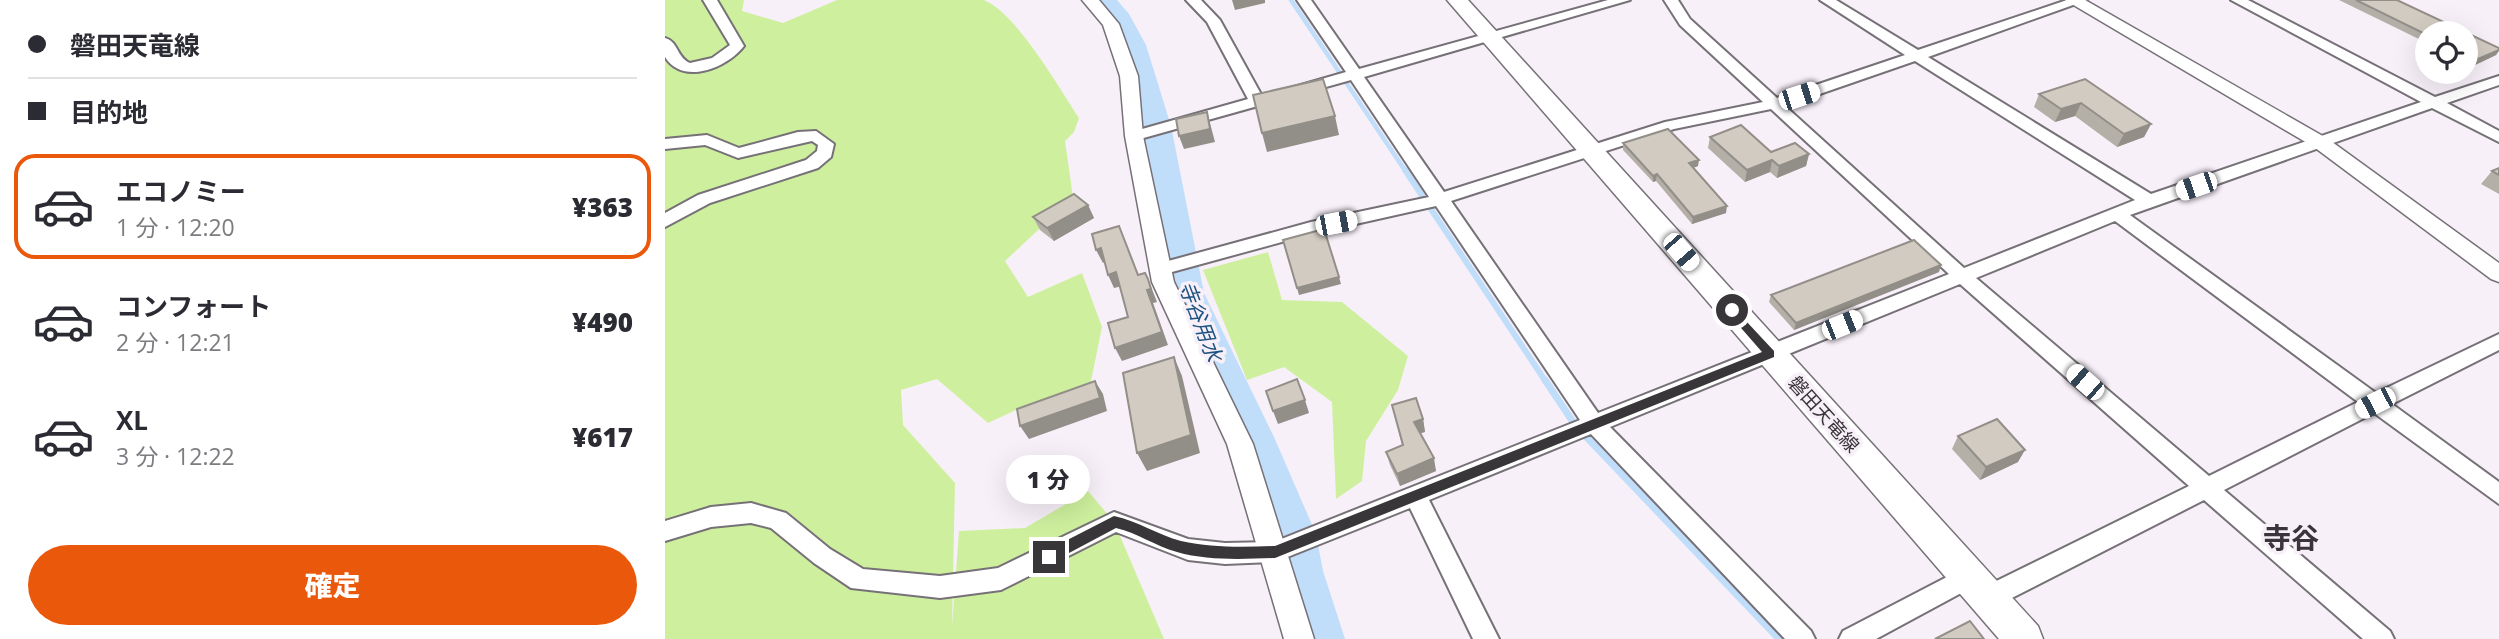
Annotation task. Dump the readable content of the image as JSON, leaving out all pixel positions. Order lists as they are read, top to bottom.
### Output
{
  "streets": {
    "main road": ["磐田天竜線"]
  },
  "districts": ["寺谷"],
  "water": ["寺谷用水"],
  "page": {
    "banner": ["磐田天竜線", "目的地"],
    "list": [
      {
        "name": "エコノミー",
        "note": "1 分 · 12:20",
        "value": "¥363"
      },
      {
        "name": "コンフォート",
        "note": "2 分 · 12:21",
        "value": "¥490"
      },
      {
        "name": "XL",
        "note": "3 分 · 12:22",
        "value": "¥617"
      }
    ],
    "bubble": "1 分",
    "buttons": "確定"
  }
}
